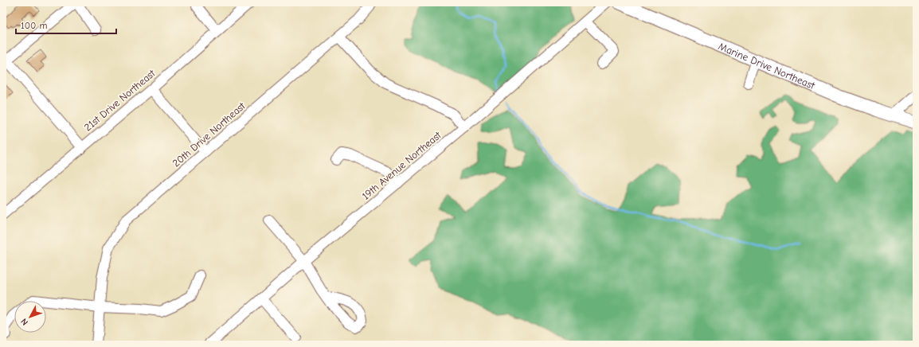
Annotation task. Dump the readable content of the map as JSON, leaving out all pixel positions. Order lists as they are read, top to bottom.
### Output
{
  "streets": {
    "main road": ["Marine Drive Northeast"],
    "street": ["21st Drive Northeast", "20th Drive Northeast", "19th Avenue Northeast"]
  },
  "scale_bar": "100 m",
  "north": "bottom left"
}
